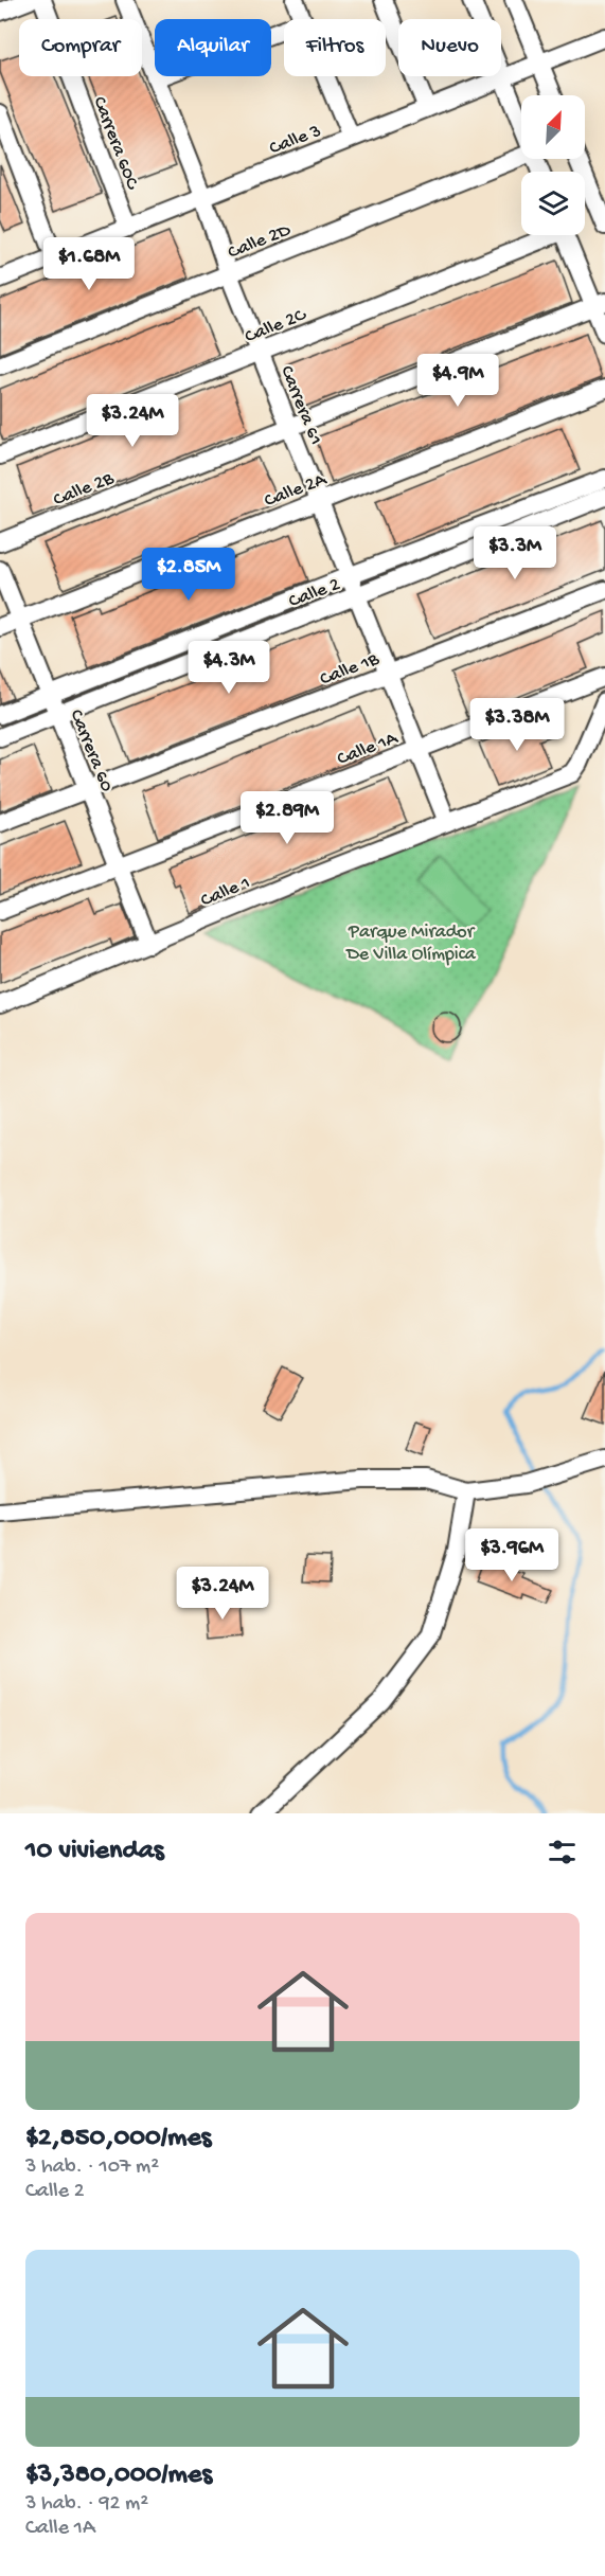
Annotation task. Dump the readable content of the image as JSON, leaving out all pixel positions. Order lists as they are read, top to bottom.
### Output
{
  "streets": {
    "street": [
      "Calle 3",
      "Carrera 60C",
      "Calle 2D",
      "Calle 2C",
      "Carrera 61",
      "Calle 2B",
      "Calle 2A",
      "Calle 2",
      "Calle 1B",
      "Calle 1A",
      "Carrera 60",
      "Calle 1"
    ]
  },
  "crossings": [
    ["Calle 3", "Carrera 60C"],
    ["Calle 3", "Carrera 61"],
    ["Calle 2D", "Carrera 61"],
    ["Calle 2C", "Carrera 61"],
    ["Carrera 61", "Calle 2B"],
    ["Carrera 61", "Calle 2A"],
    ["Carrera 61", "Calle 2"],
    ["Carrera 61", "Calle 1B"],
    ["Carrera 61", "Calle 1A"],
    ["Carrera 61", "Calle 1"],
    ["Calle 2A", "Carrera 60"],
    ["Calle 2", "Carrera 60"],
    ["Calle 1B", "Carrera 60"],
    ["Calle 1A", "Carrera 60"],
    ["Carrera 60", "Calle 1"]
  ],
  "parks": ["Parque Mirador De Villa Olímpica"],
  "north": "top right",
  "page": {
    "chip": [
      "Comprar",
      "Alquilar",
      "Filtros",
      "Nuevo"
    ],
    "price": [
      "$1.68M",
      "$4.9M",
      "$3.24M",
      "$3.3M",
      "$2.85M",
      "$4.3M",
      "$3.38M",
      "$2.89M",
      "$3.96M",
      "$3.24M"
    ],
    "heading": "10 viviendas",
    "list": [
      {
        "name": "$2,850,000/mes",
        "note": "3 hab. · 107 m² · Calle 2"
      },
      {
        "name": "$3,380,000/mes",
        "note": "3 hab. · 92 m² · Calle 1A"
      }
    ]
  }
}
